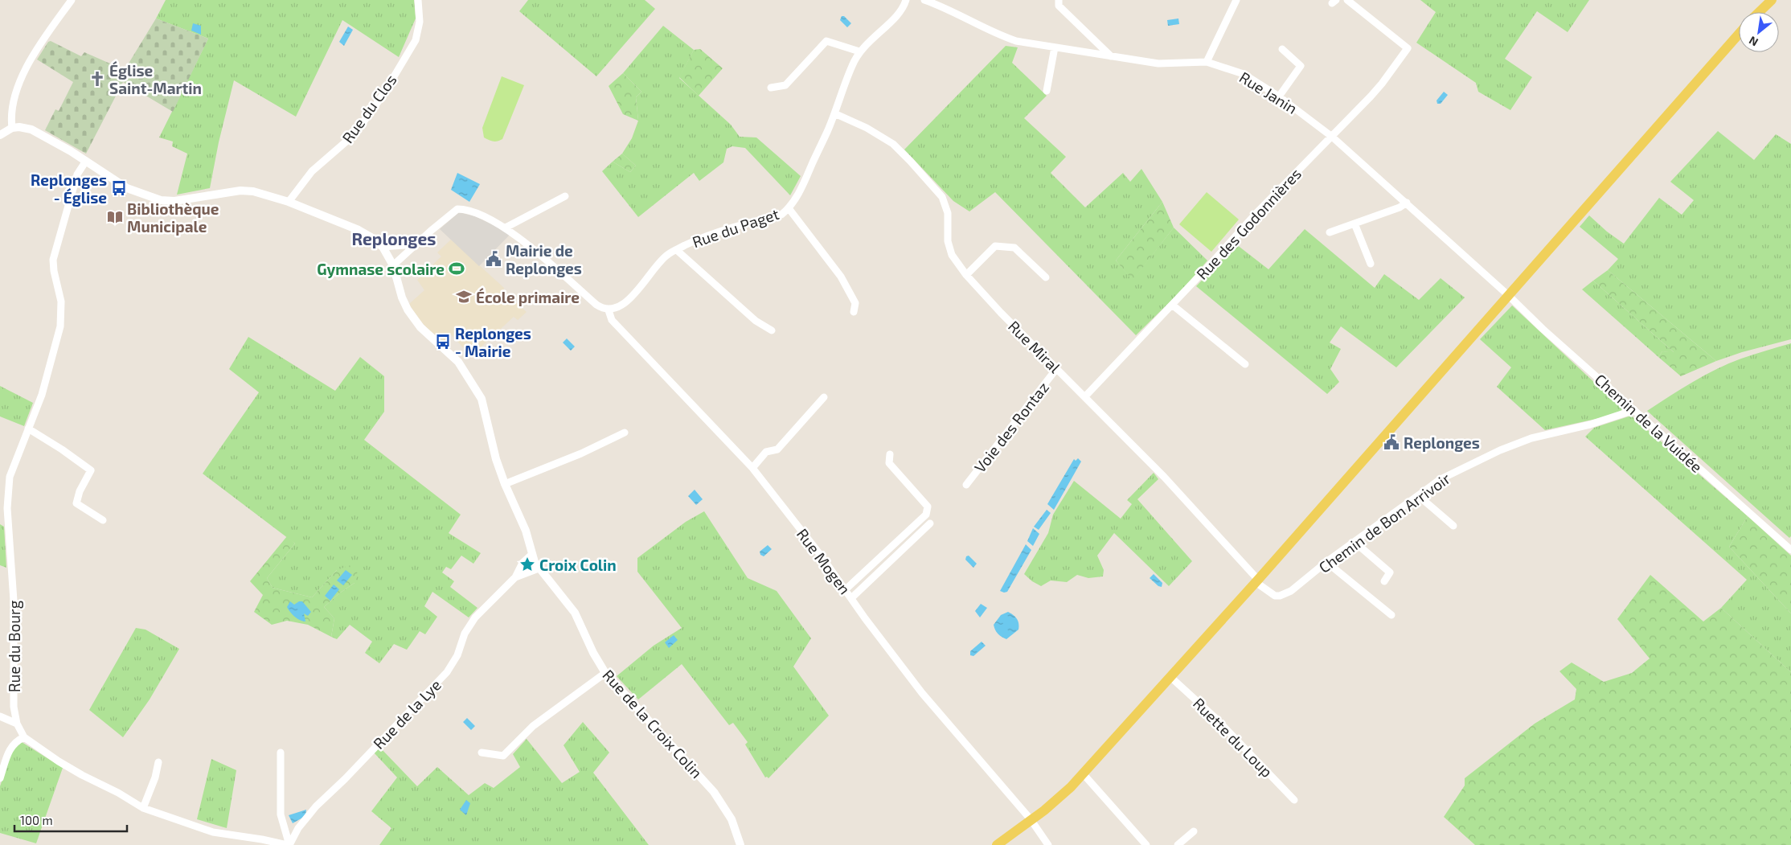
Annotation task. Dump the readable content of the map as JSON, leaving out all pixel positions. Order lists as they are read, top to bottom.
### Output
{
  "streets": {
    "street": [
      "Rue Janin",
      "Rue du Clos",
      "Rue des Godonnières",
      "Rue du Paget",
      "Rue Miral",
      "Chemin de la Vuidée",
      "Voie des Rontaz",
      "Chemin de Bon Arrivoir",
      "Rue Mogen",
      "Rue du Bourg",
      "Rue de la Lye",
      "Rue de la Croix Colin",
      "Ruette du Loup"
    ]
  },
  "crossings": [
    ["Rue Janin", "Rue des Godonnières"],
    ["Rue Janin", "Chemin de la Vuidée"],
    ["Rue des Godonnières", "Rue Miral"],
    ["Rue du Paget", "Rue Miral"],
    ["Rue du Paget", "Rue Mogen"],
    ["Rue Miral", "Voie des Rontaz"],
    ["Rue Miral", "Chemin de Bon Arrivoir"],
    ["Chemin de la Vuidée", "Chemin de Bon Arrivoir"],
    ["Rue du Bourg", "Rue de la Lye"],
    ["Rue de la Lye", "Rue de la Croix Colin"]
  ],
  "districts": ["Replonges"],
  "places": {
    "church": ["Église Saint-Martin"],
    "bus stop": ["Replonges - Église", "Replonges - Mairie"],
    "library": ["Bibliothèque Municipale"],
    "public building": ["Mairie de Replonges", "Replonges"],
    "sports": ["Gymnase scolaire"],
    "school or university": ["École primaire"],
    "place": ["Croix Colin"]
  },
  "scale_bar": "100 m",
  "north": "bottom left"
}
